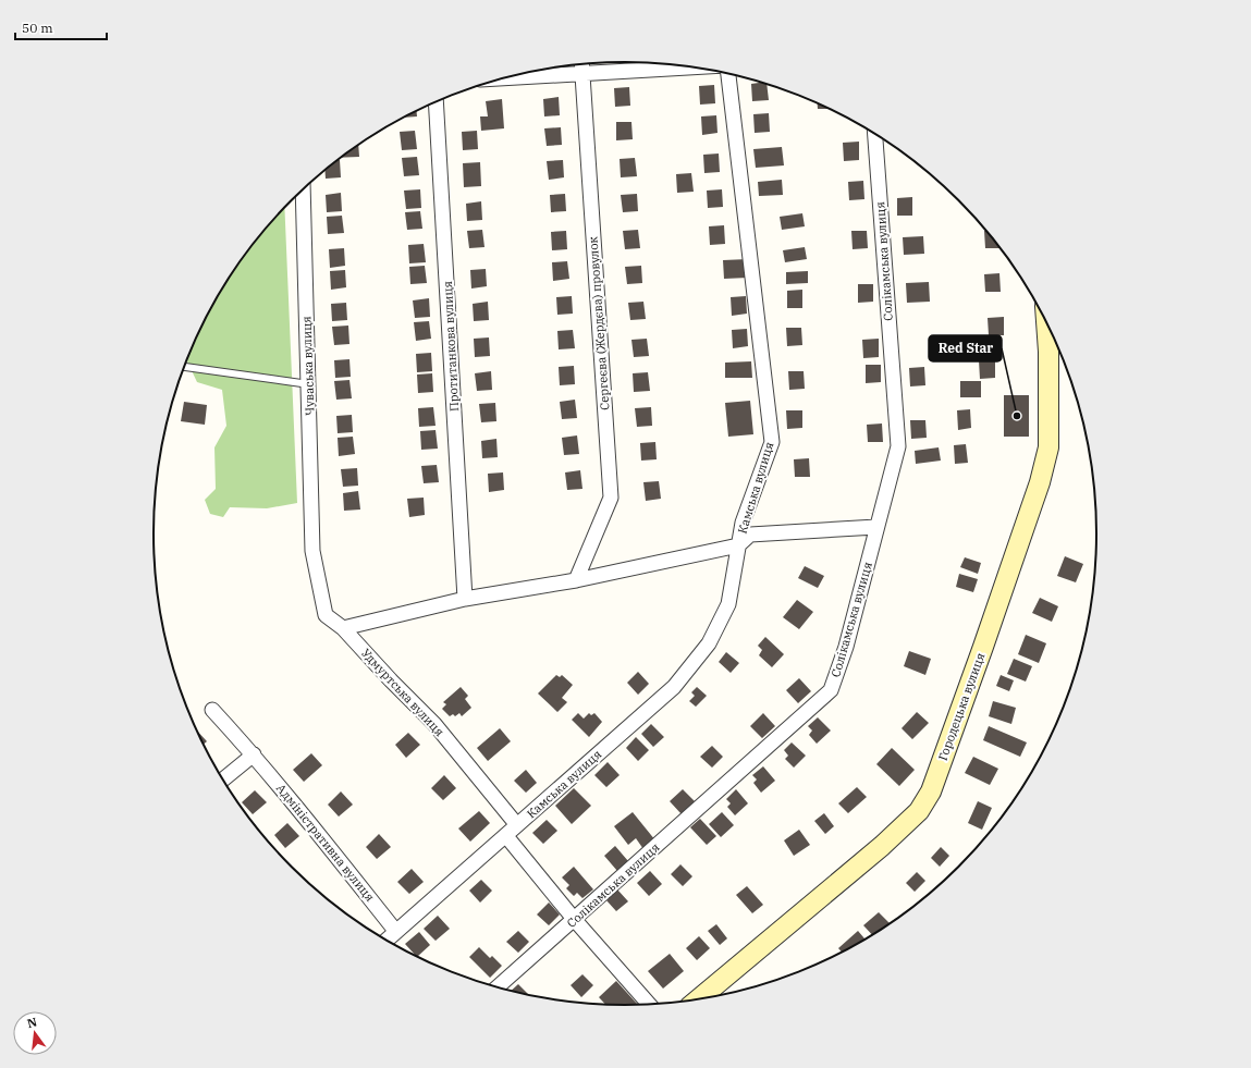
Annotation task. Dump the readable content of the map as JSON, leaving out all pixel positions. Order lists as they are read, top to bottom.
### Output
{
  "streets": {
    "main road": ["Городецька вулиця"],
    "street": [
      "Солікамська вулиця",
      "Сергеєва (Жердєва) провулок",
      "Протитанкова вулиця",
      "Чуваська вулиця",
      "Камська вулиця",
      "Удмуртська вулиця",
      "Адміністративна вулиця"
    ]
  },
  "crossings": [
    ["Чуваська вулиця", "Удмуртська вулиця"],
    ["Камська вулиця", "Удмуртська вулиця"],
    ["Камська вулиця", "Адміністративна вулиця"]
  ],
  "places": ["Red Star"],
  "scale_bar": "50 m",
  "north": "top"
}
